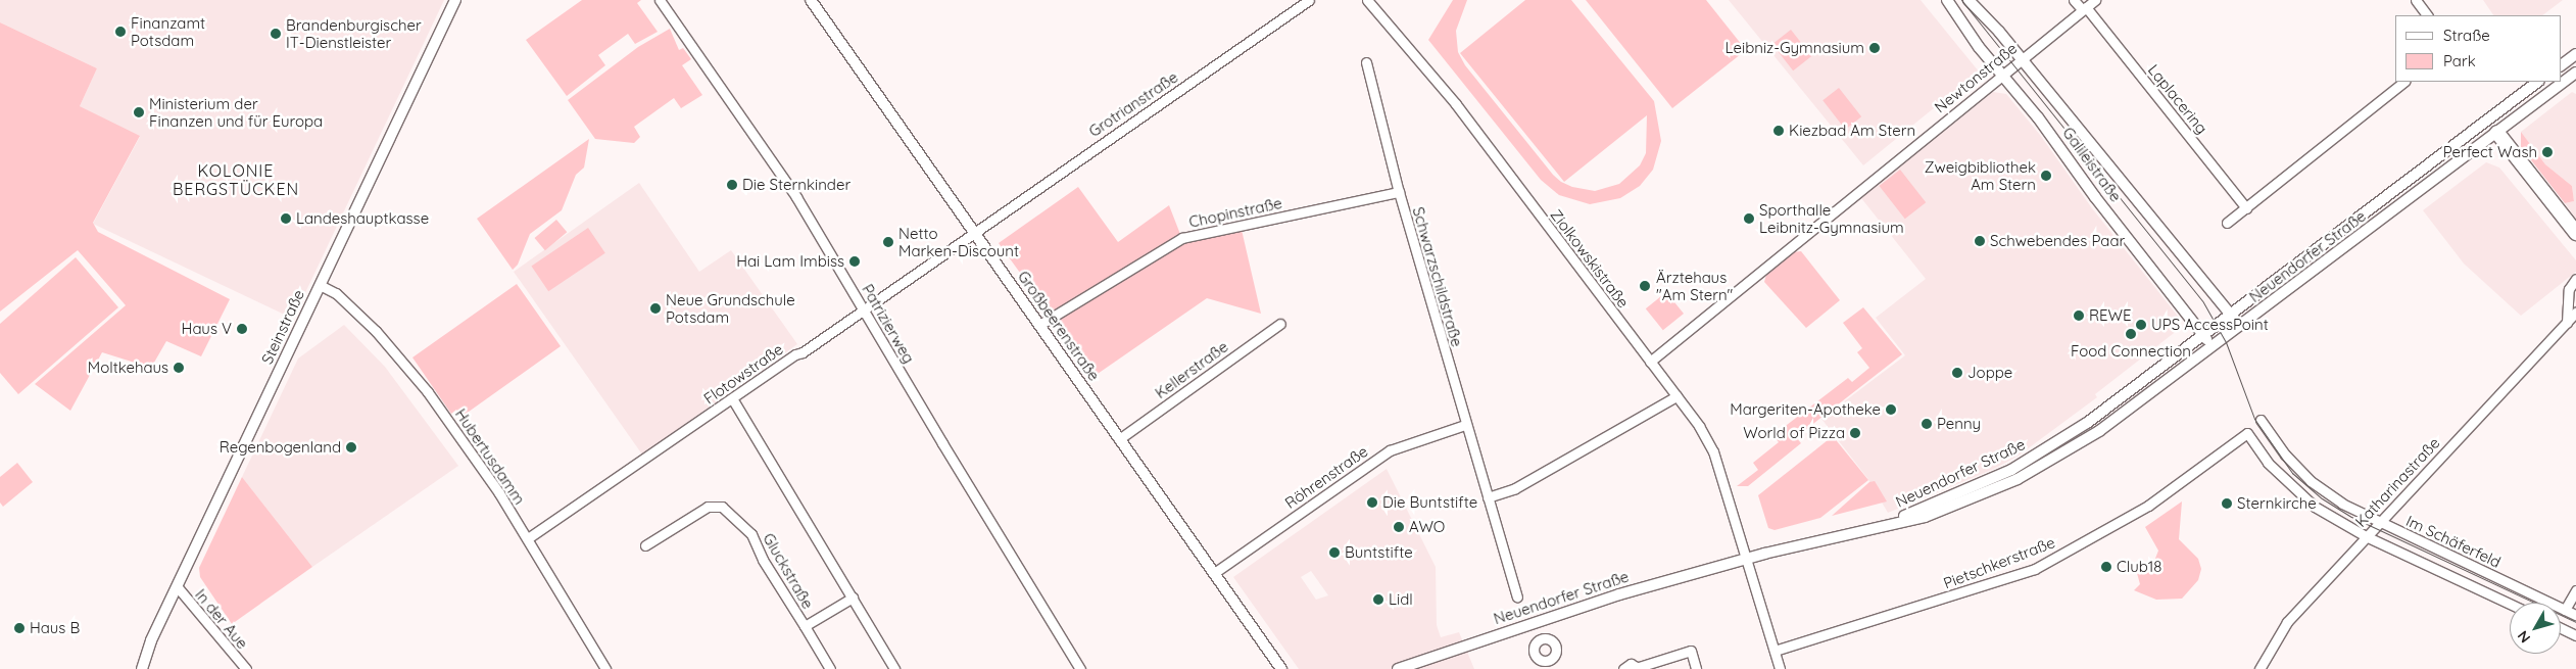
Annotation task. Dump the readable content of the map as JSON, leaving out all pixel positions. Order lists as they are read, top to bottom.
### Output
{
  "streets": {
    "street": [
      "Newtonstraße",
      "Laplacering",
      "Grotrianstraße",
      "Galileistraße",
      "Chopinstraße",
      "Neuendorfer Straße",
      "Ziolkowskistraße",
      "Schwarzschildstraße",
      "Patrizierweg",
      "Großbeerenstraße",
      "Steinstraße",
      "Kellerstraße",
      "Flotowstraße",
      "Hubertusdamm",
      "Röhrenstraße",
      "Katharinastraße",
      "Im Schäferfeld",
      "Pietschkerstraße",
      "Gluckstraße",
      "In der Aue"
    ]
  },
  "crossings": [
    ["Newtonstraße", "Laplacering"],
    ["Newtonstraße", "Galileistraße"],
    ["Newtonstraße", "Ziolkowskistraße"],
    ["Grotrianstraße", "Großbeerenstraße"],
    ["Grotrianstraße", "Flotowstraße"],
    ["Galileistraße", "Neuendorfer Straße"],
    ["Chopinstraße", "Schwarzschildstraße"],
    ["Chopinstraße", "Großbeerenstraße"],
    ["Neuendorfer Straße", "Ziolkowskistraße"],
    ["Ziolkowskistraße", "Pietschkerstraße"],
    ["Schwarzschildstraße", "Röhrenstraße"],
    ["Patrizierweg", "Flotowstraße"],
    ["Großbeerenstraße", "Kellerstraße"],
    ["Großbeerenstraße", "Flotowstraße"],
    ["Großbeerenstraße", "Röhrenstraße"],
    ["Steinstraße", "Hubertusdamm"],
    ["Steinstraße", "In der Aue"],
    ["Flotowstraße", "Hubertusdamm"],
    ["Katharinastraße", "Im Schäferfeld"],
    ["Katharinastraße", "Pietschkerstraße"]
  ],
  "districts": ["KOLONIE BERGSTÜCKEN"],
  "places": [
    "Finanzamt Potsdam",
    "Brandenburgischer IT-Dienstleister",
    "Leibniz-Gymnasium",
    "Ministerium der Finanzen und für Europa",
    "Kiezbad Am Stern",
    "Perfect Wash",
    "Zweigbibliothek Am Stern",
    "Die Sternkinder",
    "Landeshauptkasse",
    "Sporthalle Leibnitz-Gymnasium",
    "Schwebendes Paar",
    "Netto Marken-Discount",
    "Hai Lam Imbiss",
    "Ärztehaus \"Am Stern\"",
    "Neue Grundschule Potsdam",
    "REWE",
    "UPS AccessPoint",
    "Haus V",
    "Food Connection",
    "Moltkehaus",
    "Joppe",
    "Margeriten-Apotheke",
    "Penny",
    "World of Pizza",
    "Regenbogenland",
    "Die Buntstifte",
    "Sternkirche",
    "AWO",
    "Buntstifte",
    "Club18",
    "Lidl",
    "Haus B"
  ],
  "legend": ["Straße", "Park"],
  "north": "bottom left"
}
